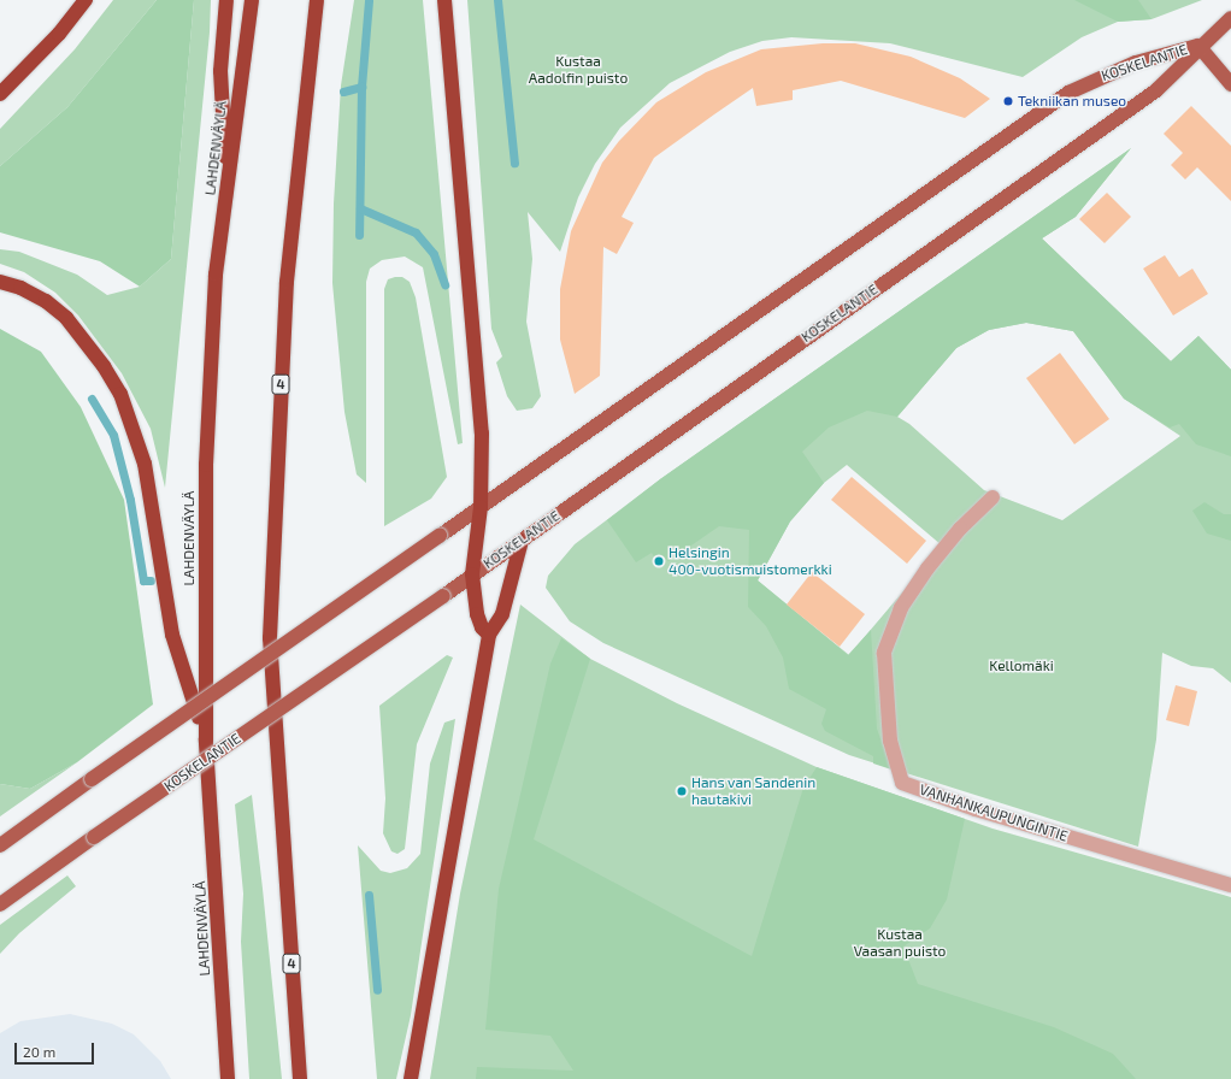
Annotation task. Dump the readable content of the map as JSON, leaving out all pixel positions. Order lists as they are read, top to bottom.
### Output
{
  "streets": {
    "highway": ["LAHDENVÄYLÄ", "4"],
    "main road": ["KOSKELANTIE"],
    "street": ["VANHANKAUPUNGINTIE"]
  },
  "parks": ["Kustaa Aadolfin puisto", "Kellomäki", "Kustaa Vaasan puisto"],
  "places": ["Tekniikan museo", "Helsingin 400-vuotismuistomerkki", "Hans van Sandenin hautakivi"],
  "scale_bar": "20 m"
}
